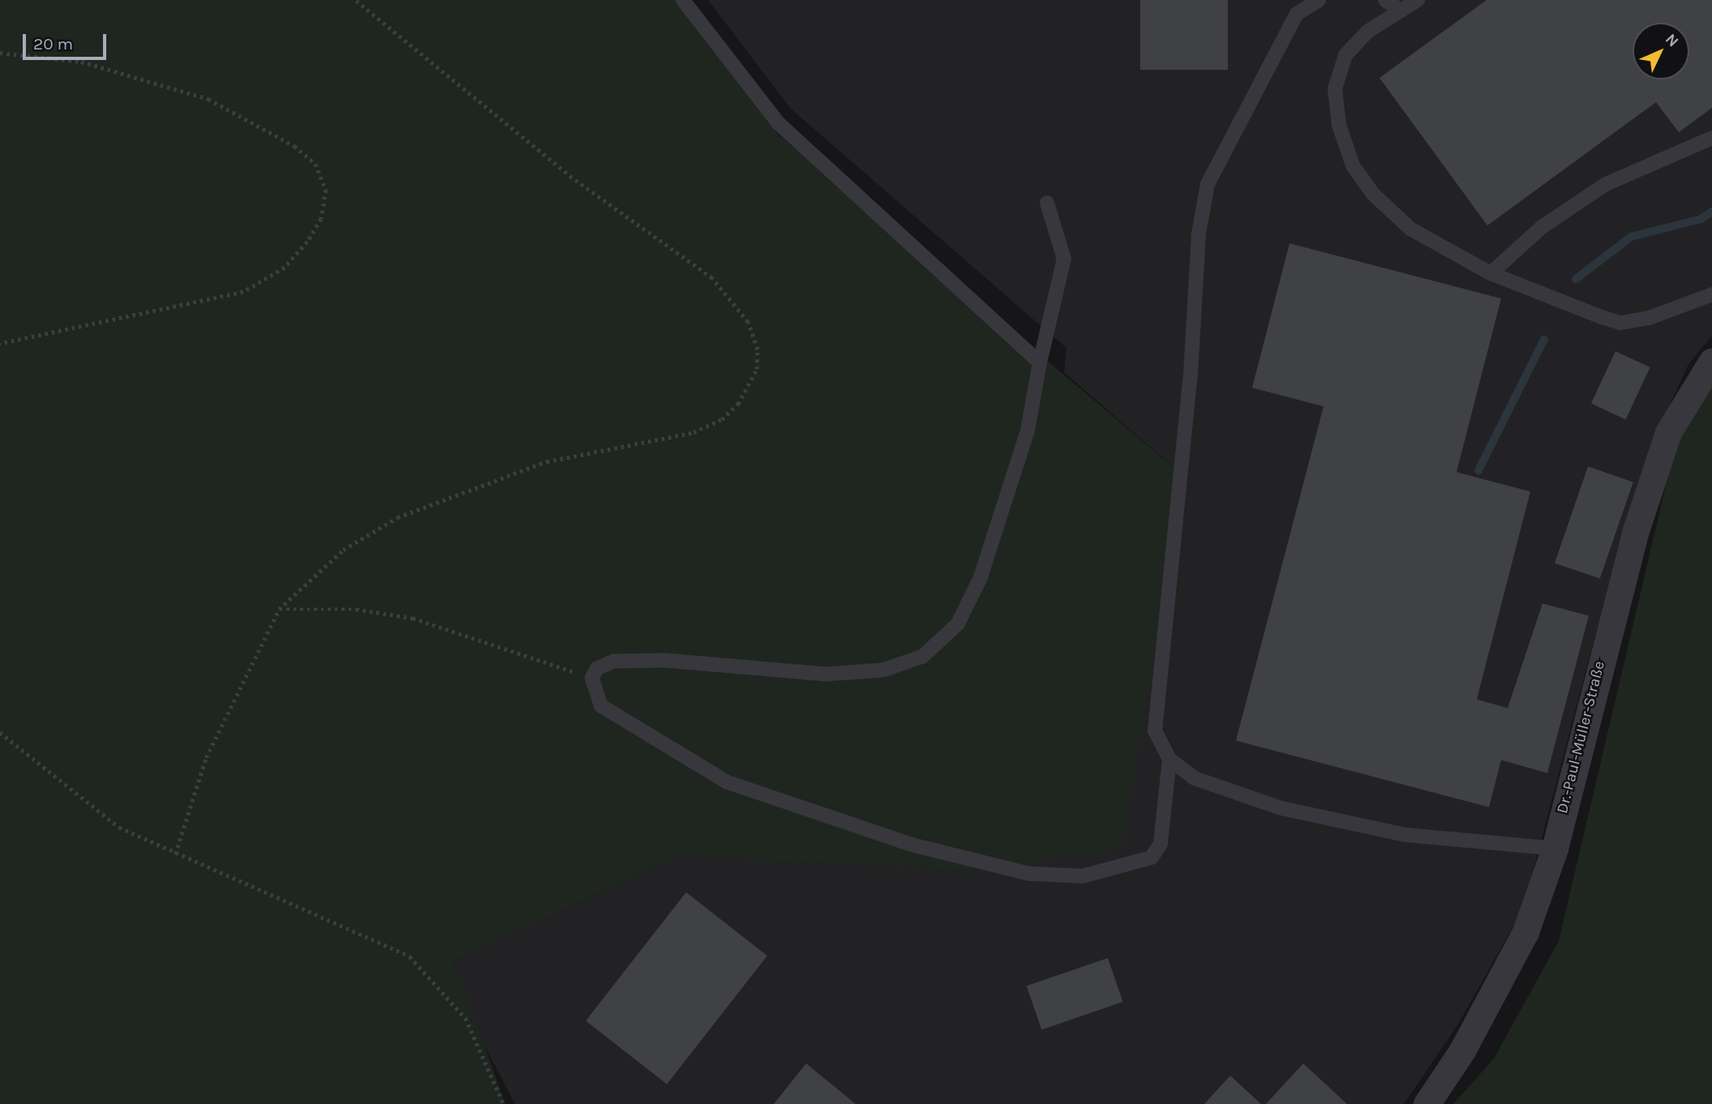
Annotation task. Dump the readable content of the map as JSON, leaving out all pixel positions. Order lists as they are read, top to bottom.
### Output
{
  "streets": {
    "street": ["Dr.-Paul-Müller-Straße"]
  },
  "scale_bar": "20 m",
  "north": "top right"
}
